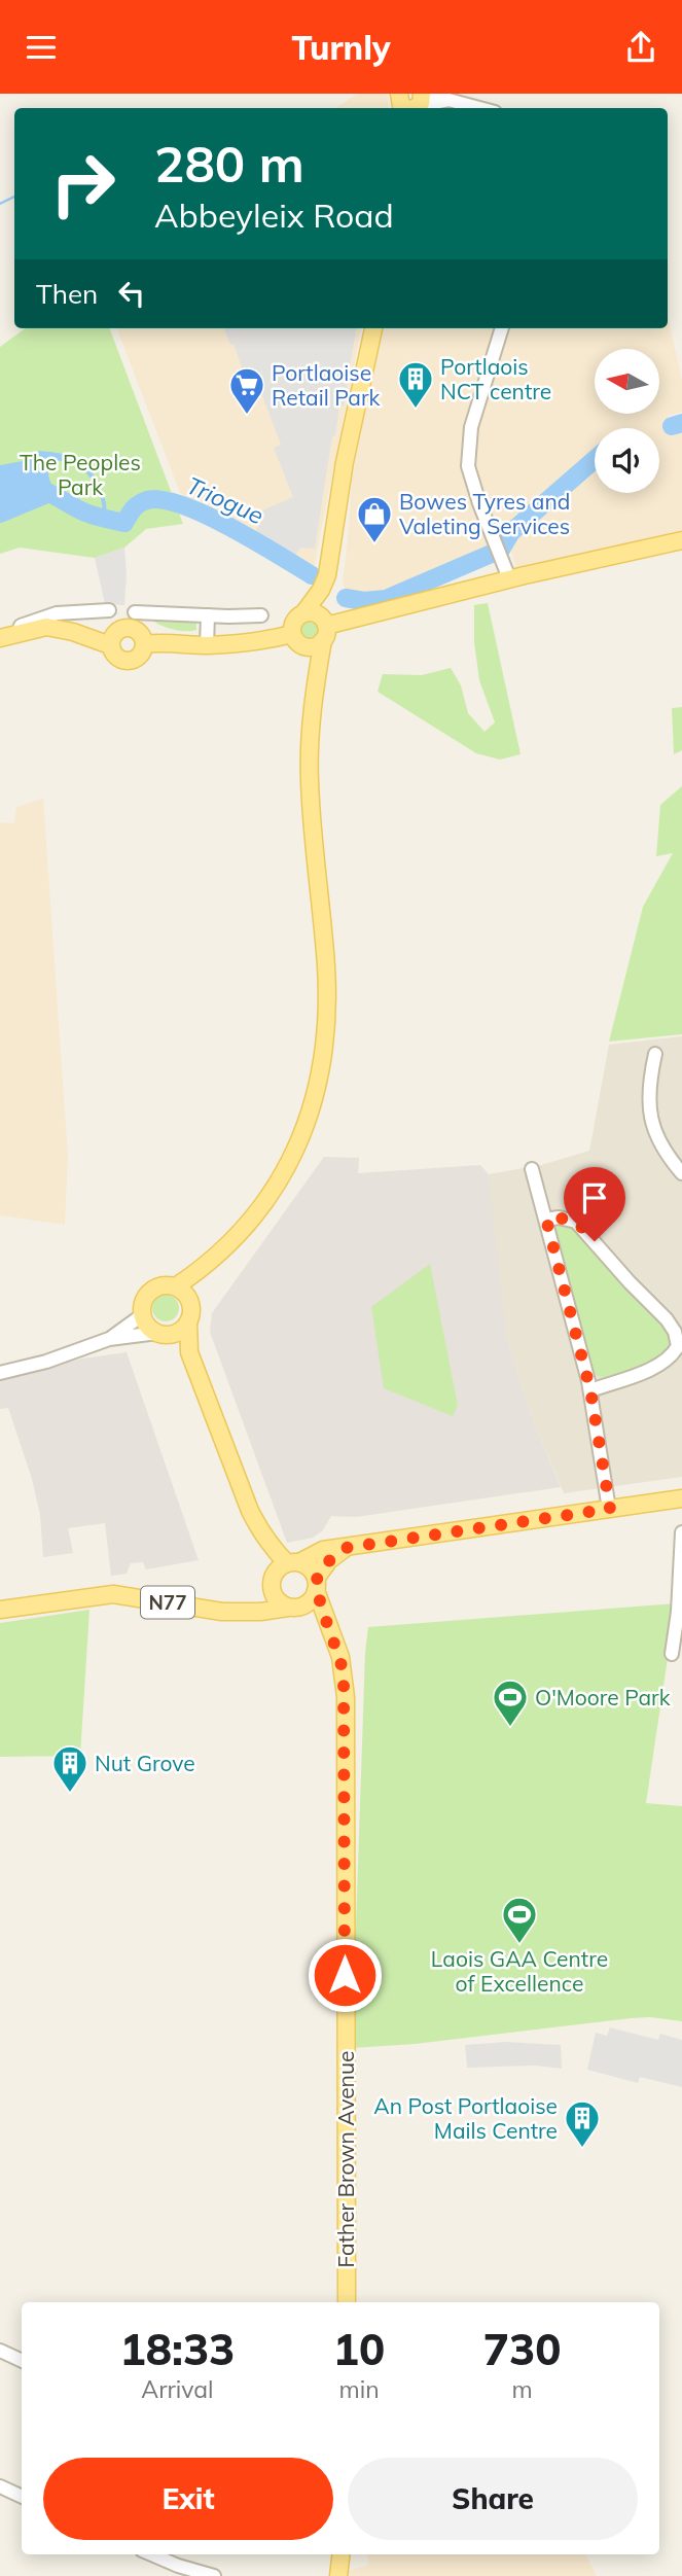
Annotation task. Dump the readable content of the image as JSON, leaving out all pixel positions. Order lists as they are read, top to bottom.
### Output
{
  "streets": {
    "main road": ["N77", "Father Brown Avenue"]
  },
  "crossings": [
    ["N77", "Father Brown Avenue"]
  ],
  "water": ["Triogue"],
  "parks": ["The Peoples Park"],
  "places": {
    "building": ["Portlaois NCT centre", "Nut Grove", "An Post Portlaoise Mails Centre"],
    "supermarket": ["Portlaoise Retail Park"],
    "shop": ["Bowes Tyres and Valeting Services"],
    "sports": ["O'Moore Park", "Laois GAA Centre of Excellence"]
  },
  "north": "left",
  "page": {
    "header": "Turnly",
    "turn": ["280 m", "Abbeyleix Road"],
    "then": "Then",
    "eta": [
      "18:33",
      "Arrival",
      "10",
      "min",
      "730",
      "m"
    ],
    "buttons": ["Exit", "Share"]
  }
}
